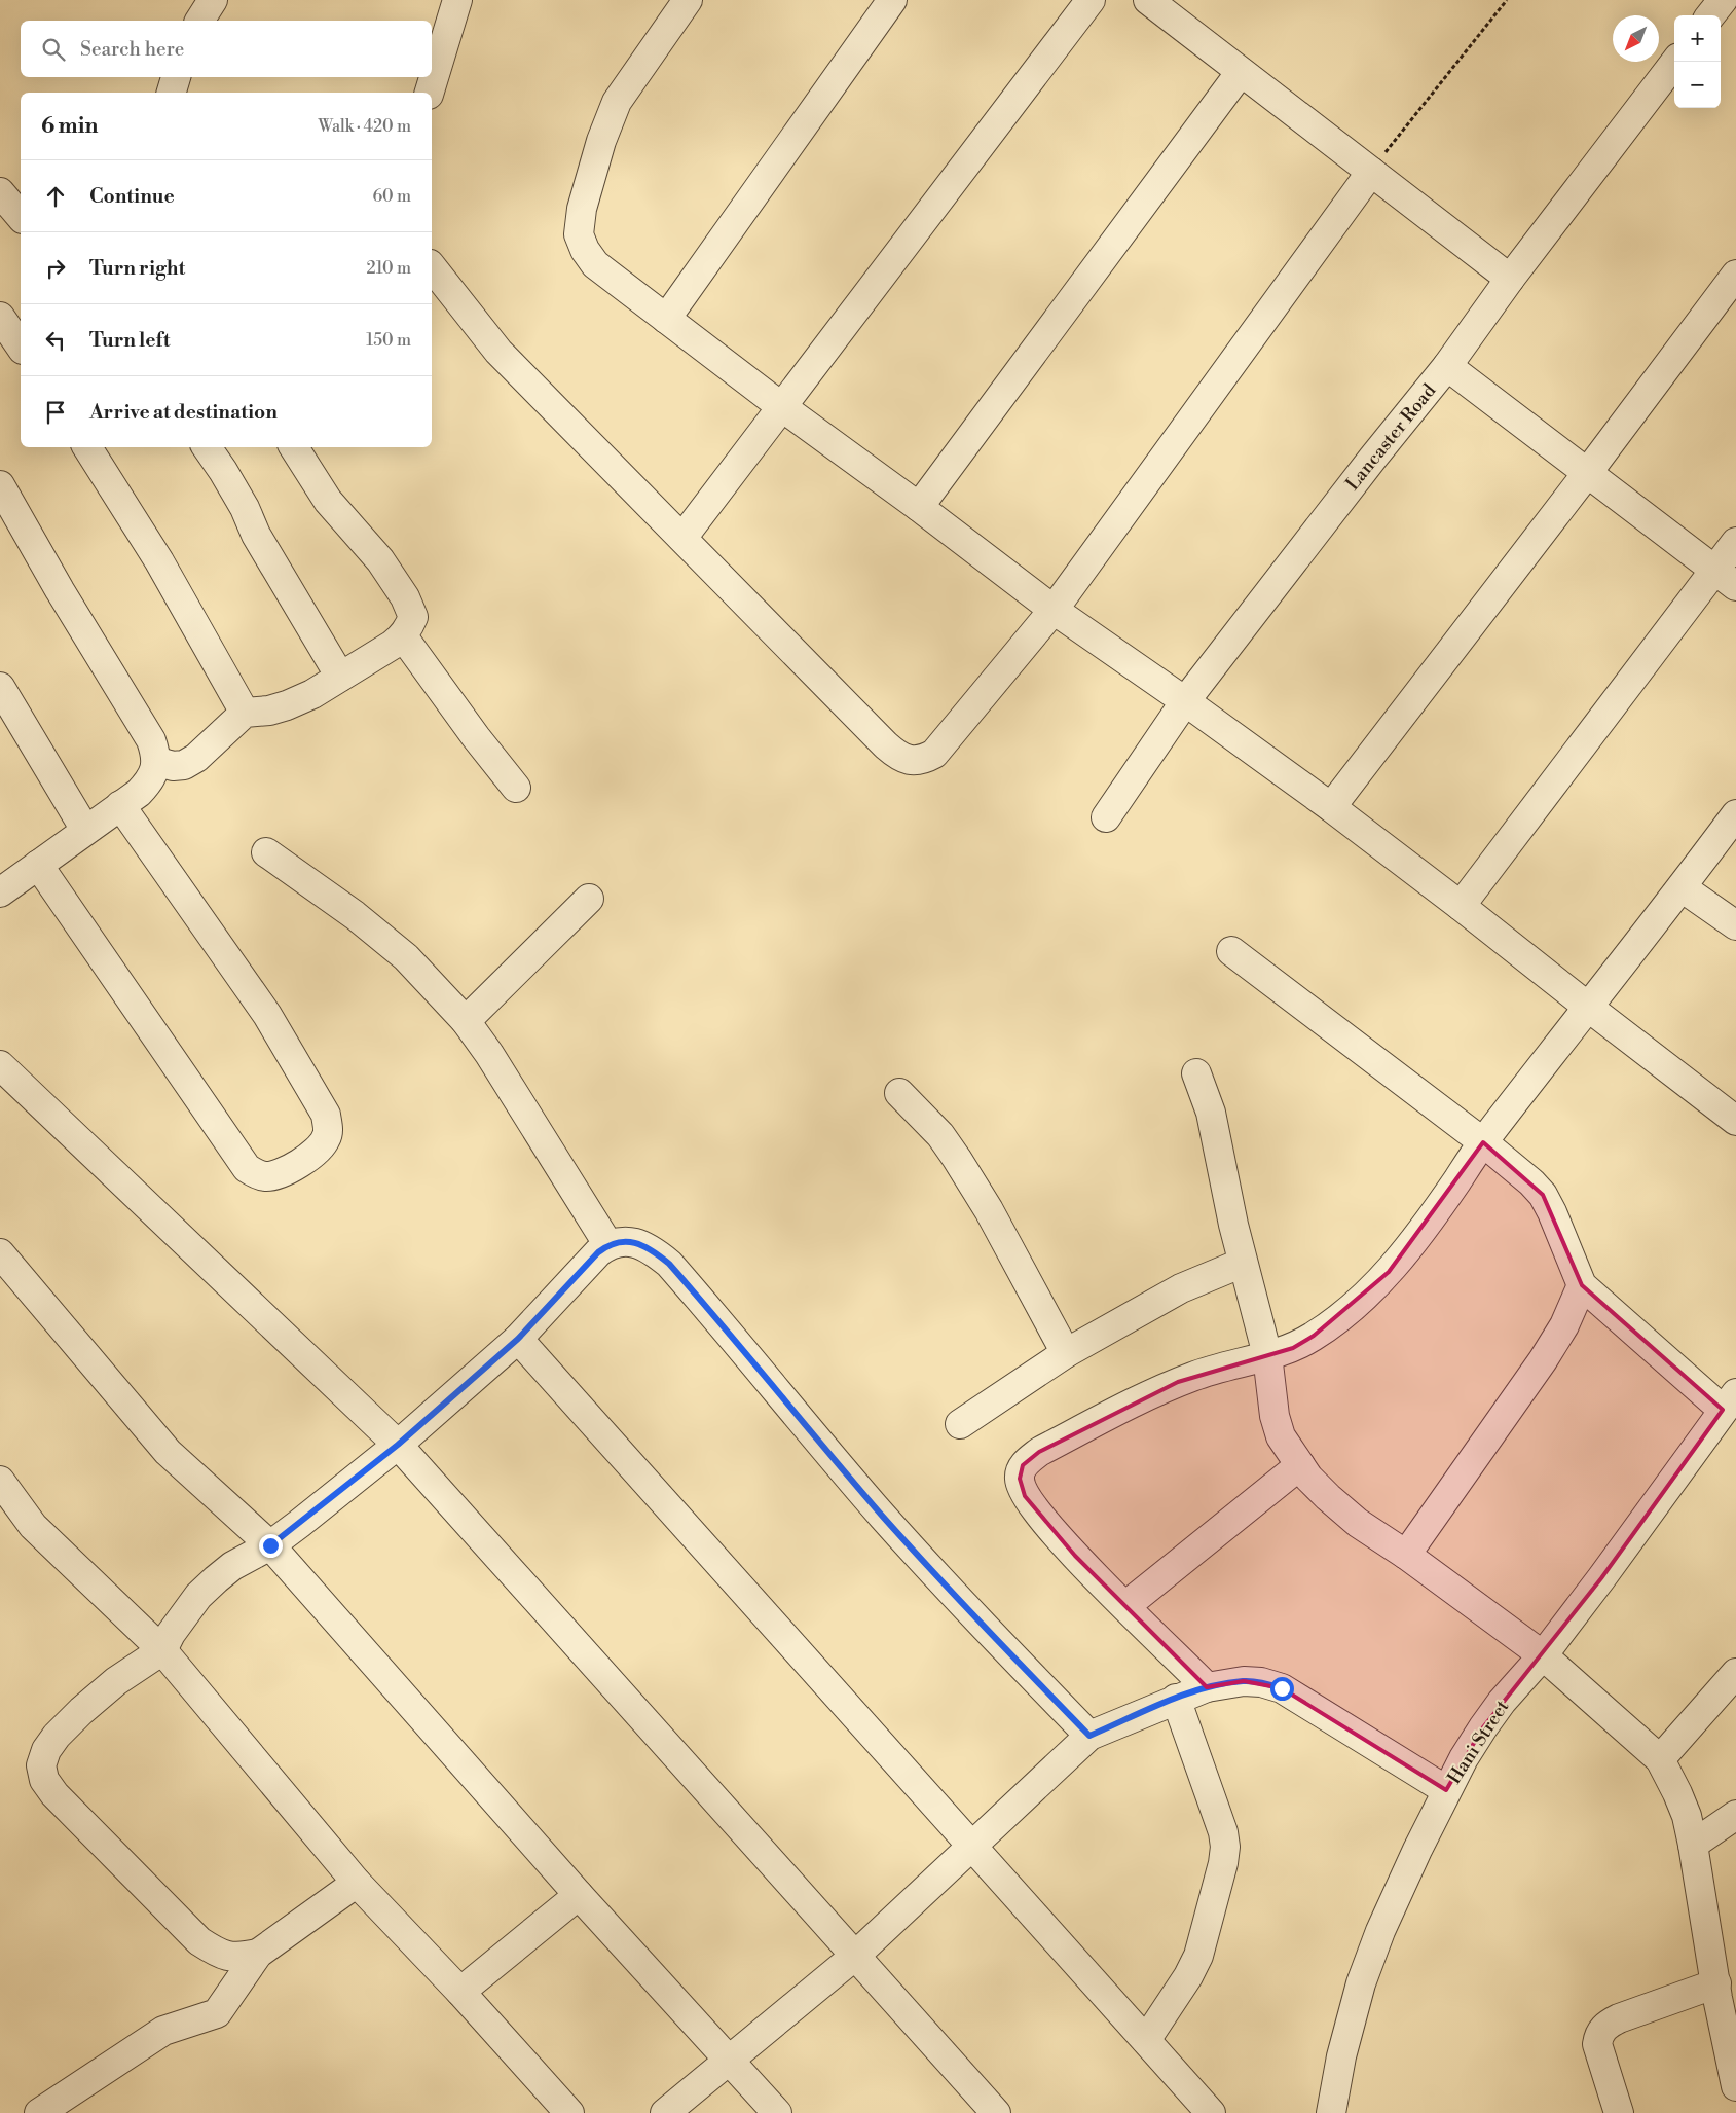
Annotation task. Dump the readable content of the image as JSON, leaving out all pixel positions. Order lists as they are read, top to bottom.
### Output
{
  "streets": {
    "street": ["Lancaster Road", "Hani Street"]
  },
  "north": "bottom left",
  "page": {
    "map_buttons": ["+", "−"],
    "search": "Search here",
    "heading": ["6 min", "Walk · 420 m"],
    "list": [
      ["Continue", "60 m"],
      ["Turn right", "210 m"],
      ["Turn left", "150 m"],
      "Arrive at destination"
    ]
  }
}
